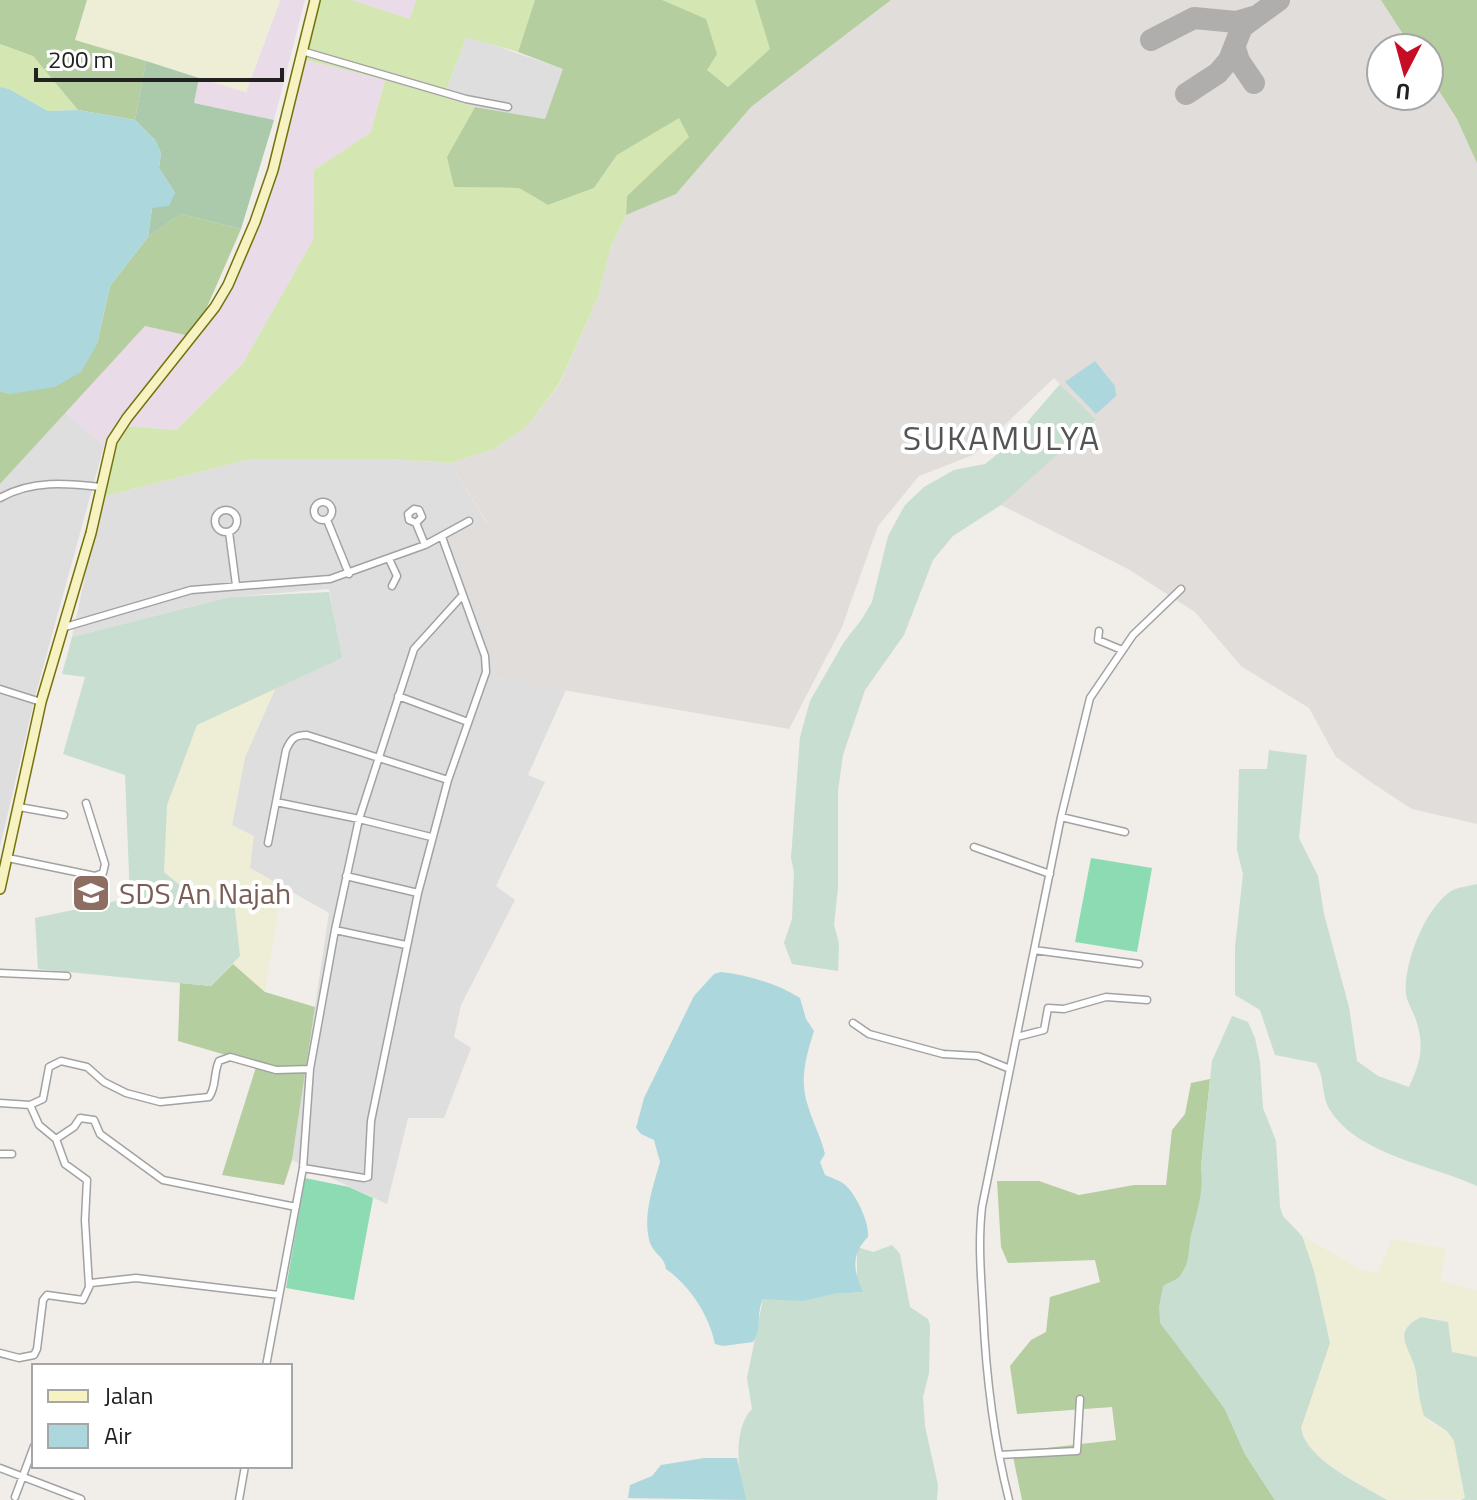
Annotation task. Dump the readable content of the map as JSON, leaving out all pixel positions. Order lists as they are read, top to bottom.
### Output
{
  "districts": ["SUKAMULYA"],
  "places": {
    "school or university": ["SDS An Najah"]
  },
  "legend": ["Jalan", "Air"],
  "scale_bar": "200 m",
  "north": "bottom"
}
